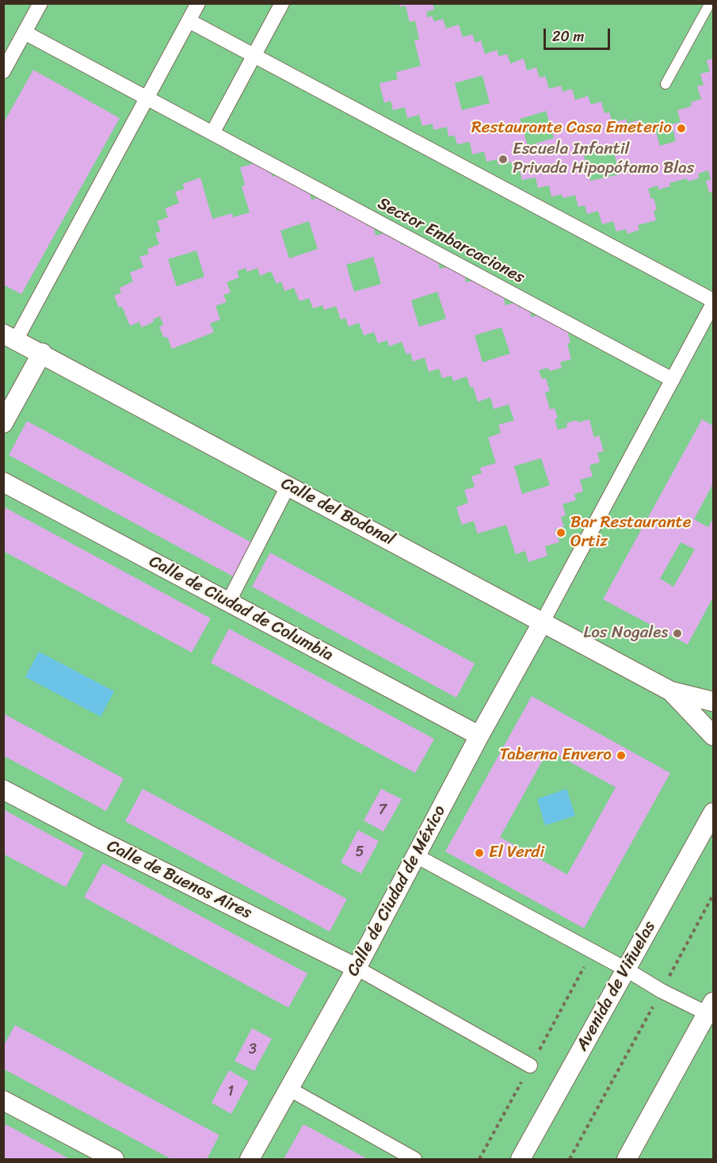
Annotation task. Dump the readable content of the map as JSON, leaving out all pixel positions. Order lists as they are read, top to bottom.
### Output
{
  "streets": {
    "street": [
      "Sector Embarcaciones",
      "Calle del Bodonal",
      "Calle de Ciudad de Columbia",
      "Calle de Buenos Aires",
      "Calle de Ciudad de México",
      "Avenida de Viñuelas"
    ]
  },
  "crossings": [
    ["Calle del Bodonal", "Calle de Ciudad de México"],
    ["Calle de Ciudad de Columbia", "Calle de Ciudad de México"],
    ["Calle de Buenos Aires", "Calle de Ciudad de México"]
  ],
  "places": [
    "Restaurante Casa Emeterio",
    "Escuela Infantil Privada Hipopótamo Blas",
    "Bar Restaurante Ortiz",
    "Los Nogales",
    "Taberna Envero",
    "El Verdi"
  ],
  "house_numbers": [
    "7",
    "5",
    "3",
    "1"
  ],
  "scale_bar": "20 m"
}
